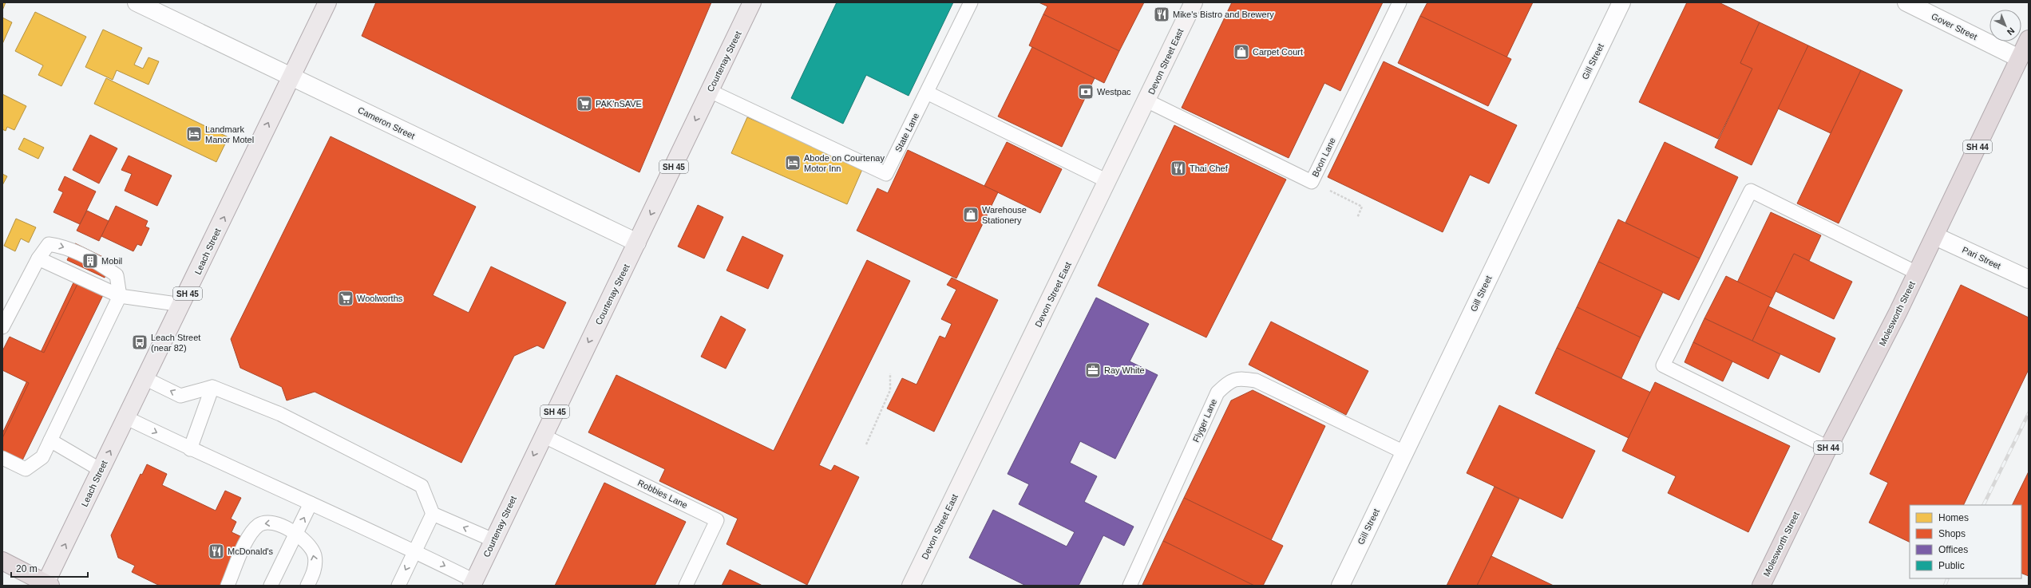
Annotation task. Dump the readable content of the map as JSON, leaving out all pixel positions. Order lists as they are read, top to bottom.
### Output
{
  "streets": {
    "highway": ["SH 44", "Molesworth Street"],
    "main road": ["Courtenay Street", "SH 45", "Leach Street"],
    "street": [
      "Gover Street",
      "Devon Street East",
      "Gill Street",
      "Cameron Street",
      "Pari Street"
    ],
    "lane": [
      "State Lane",
      "Boon Lane",
      "Flyger Lane",
      "Robbies Lane"
    ]
  },
  "crossings": [
    ["Gover Street", "Molesworth Street"],
    ["Courtenay Street", "Cameron Street"],
    ["Courtenay Street", "State Lane"],
    ["Courtenay Street", "Robbies Lane"],
    ["Devon Street East", "Boon Lane"],
    ["Gill Street", "Flyger Lane"],
    ["Cameron Street", "Leach Street"],
    ["Pari Street", "Molesworth Street"]
  ],
  "one_way": ["Courtenay Street", "Leach Street"],
  "places": {
    "restaurant": ["Mike's Bistro and Brewery", "Thai Chef", "McDonald's"],
    "shop": ["Carpet Court", "Warehouse Stationery"],
    "bank": ["Westpac"],
    "supermarket": ["PAK'nSAVE", "Woolworths"],
    "hotel": ["Landmark Manor Motel", "Abode on Courtenay Motor Inn"],
    "building": ["Mobil"],
    "bus stop": ["Leach Street (near 82)"],
    "office": ["Ray White"]
  },
  "legend": [
    "Homes",
    "Shops",
    "Offices",
    "Public"
  ],
  "scale_bar": "20 m",
  "north": "bottom right"
}
